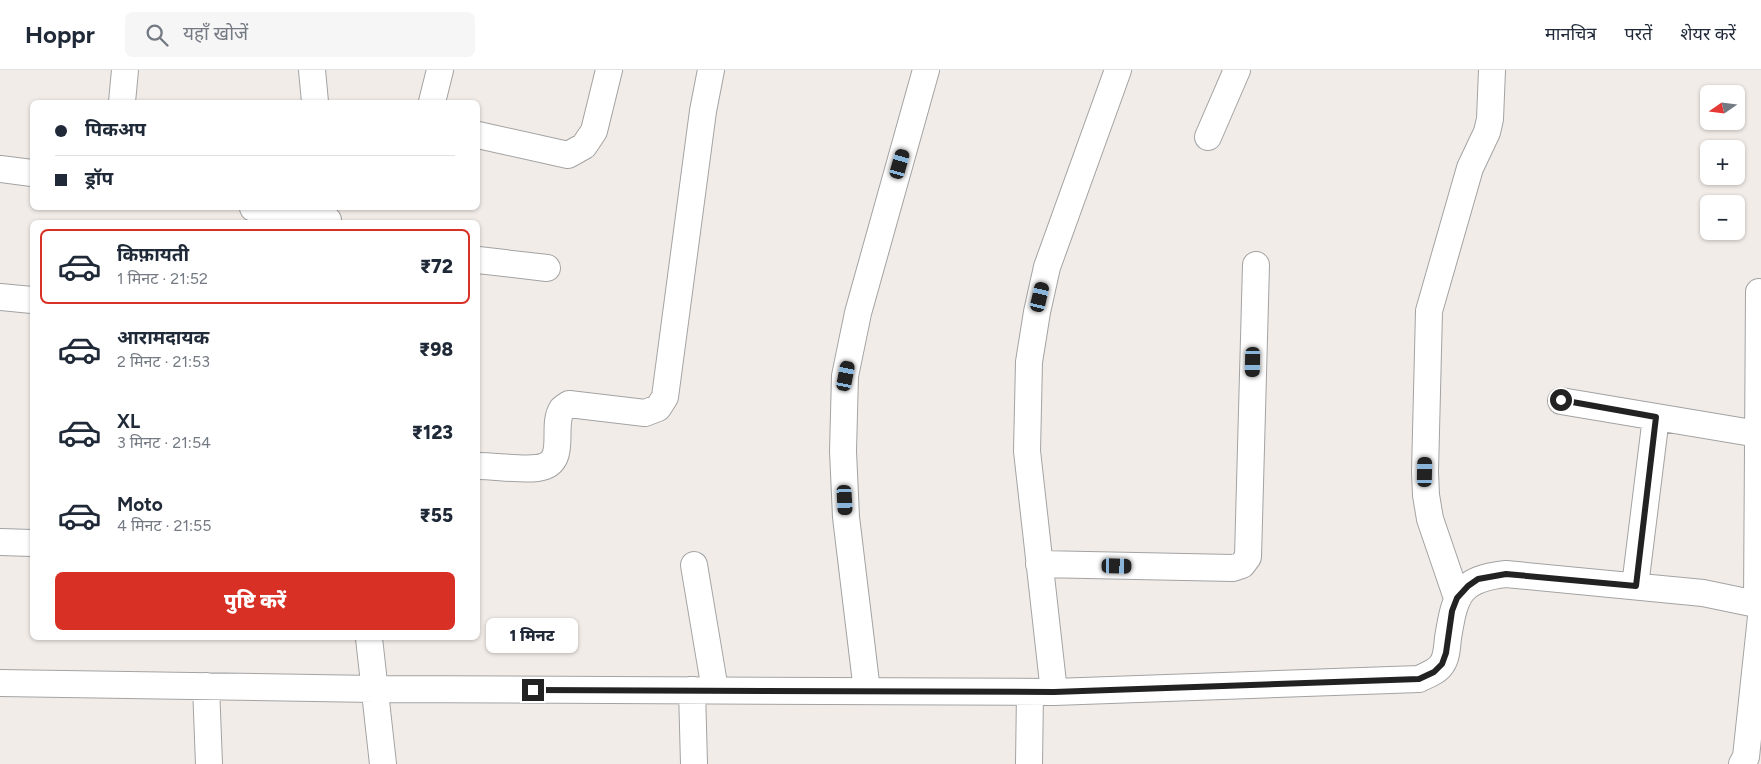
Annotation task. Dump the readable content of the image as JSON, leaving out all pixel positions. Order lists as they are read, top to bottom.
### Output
{
  "north": "left",
  "page": {
    "header": "Hoppr",
    "search": "यहाँ खोजें",
    "nav": ["मानचित्र", "परतें", "शेयर करें"],
    "map_buttons": ["+", "−"],
    "banner": ["पिकअप", "ड्रॉप"],
    "list": [
      {
        "name": "किफ़ायती",
        "note": "1 मिनट · 21:52",
        "value": "₹72"
      },
      {
        "name": "आरामदायक",
        "note": "2 मिनट · 21:53",
        "value": "₹98"
      },
      {
        "name": "XL",
        "note": "3 मिनट · 21:54",
        "value": "₹123"
      },
      {
        "name": "Moto",
        "note": "4 मिनट · 21:55",
        "value": "₹55"
      }
    ],
    "buttons": "पुष्टि करें",
    "bubble": "1 मिनट"
  }
}
